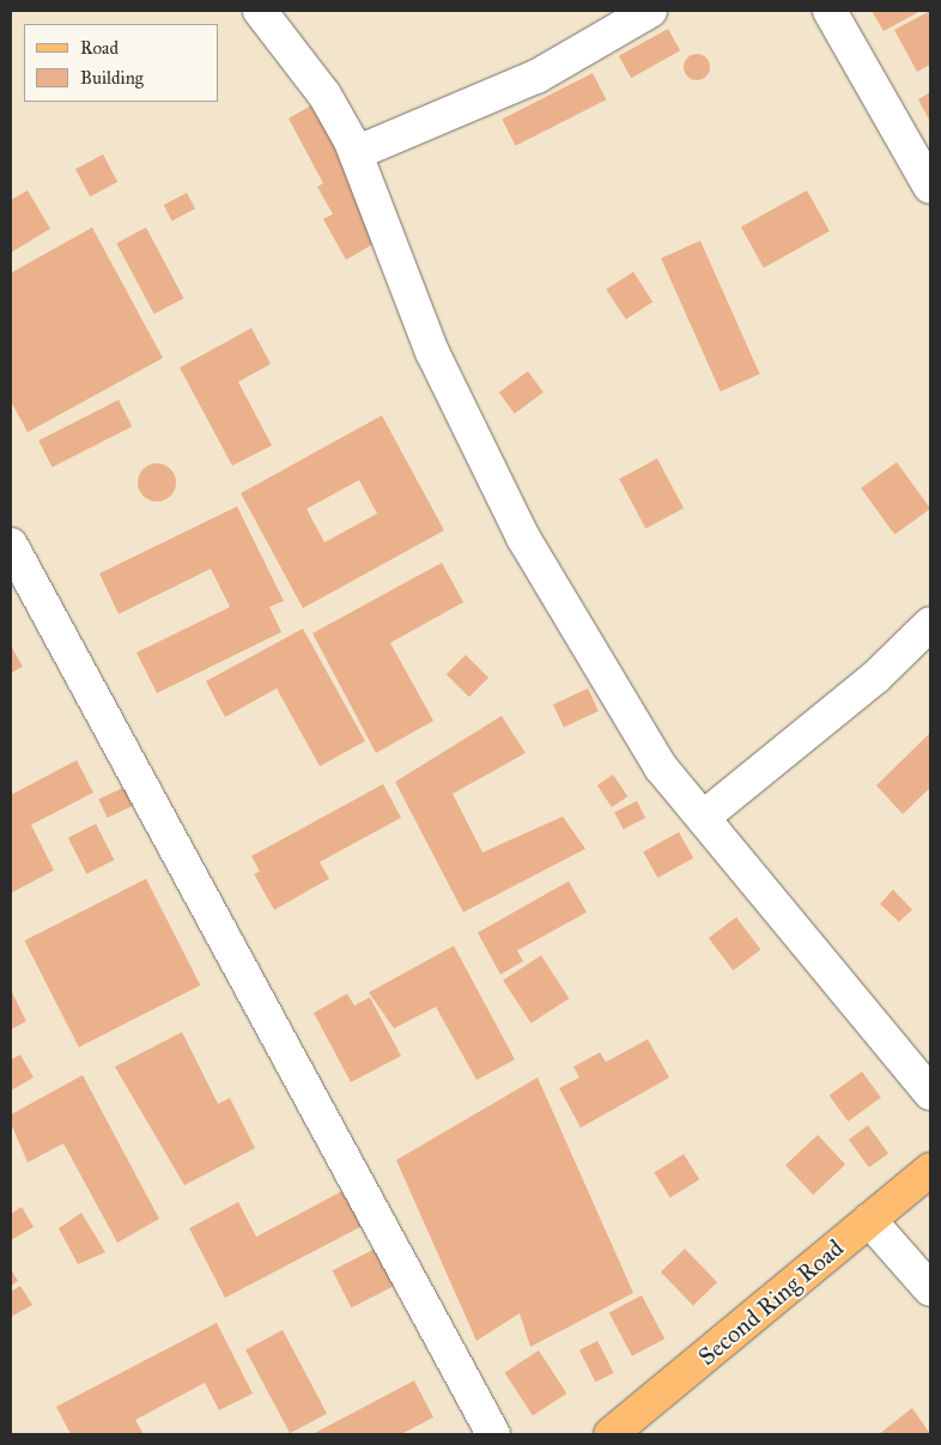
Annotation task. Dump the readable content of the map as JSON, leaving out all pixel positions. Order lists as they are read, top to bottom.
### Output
{
  "streets": {
    "main road": ["Second Ring Road"]
  },
  "legend": ["Road", "Building"]
}
